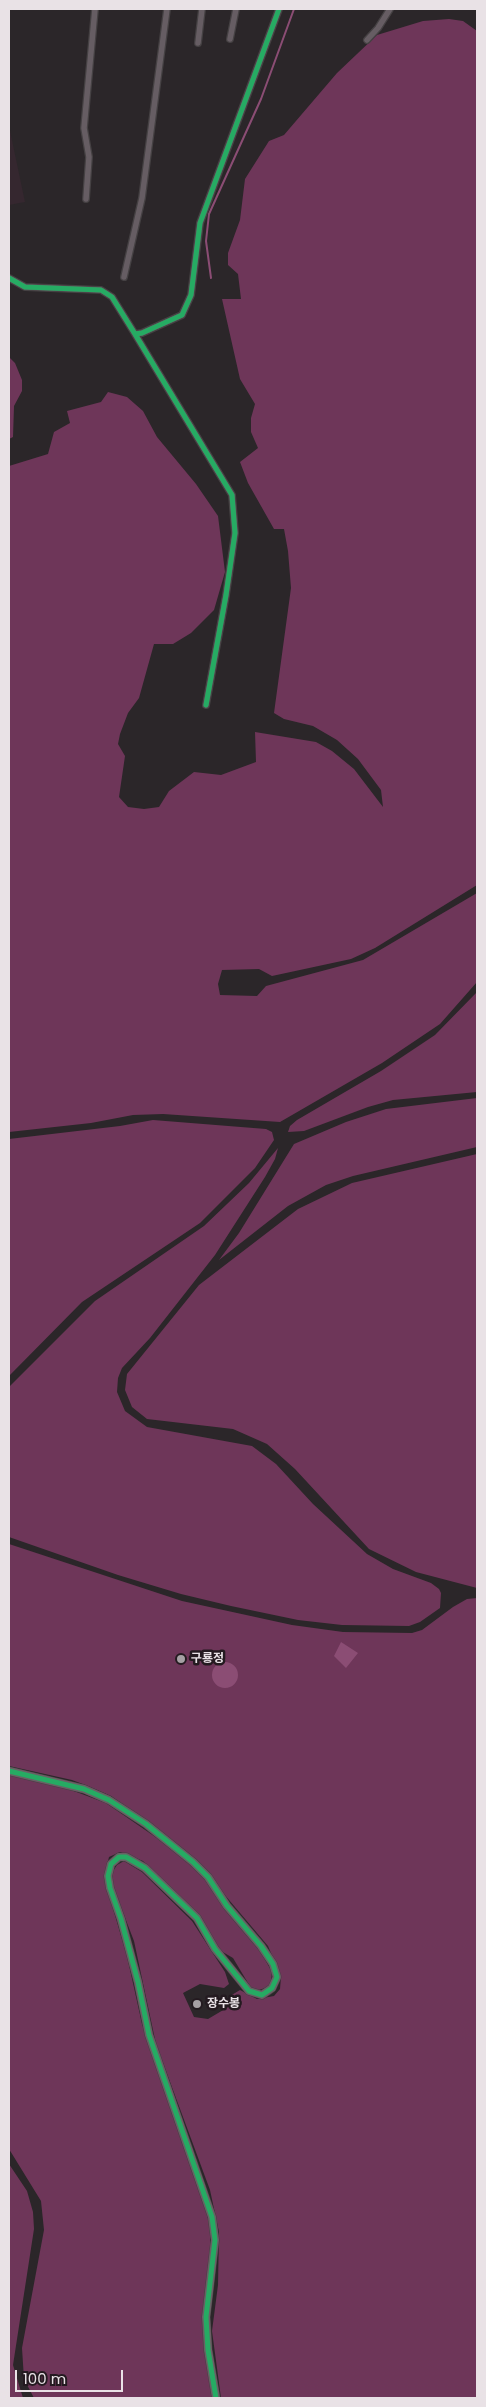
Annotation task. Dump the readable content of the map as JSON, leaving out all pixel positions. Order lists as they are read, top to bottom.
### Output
{
  "places": ["구룡정", "장수봉"],
  "scale_bar": "100 m"
}
